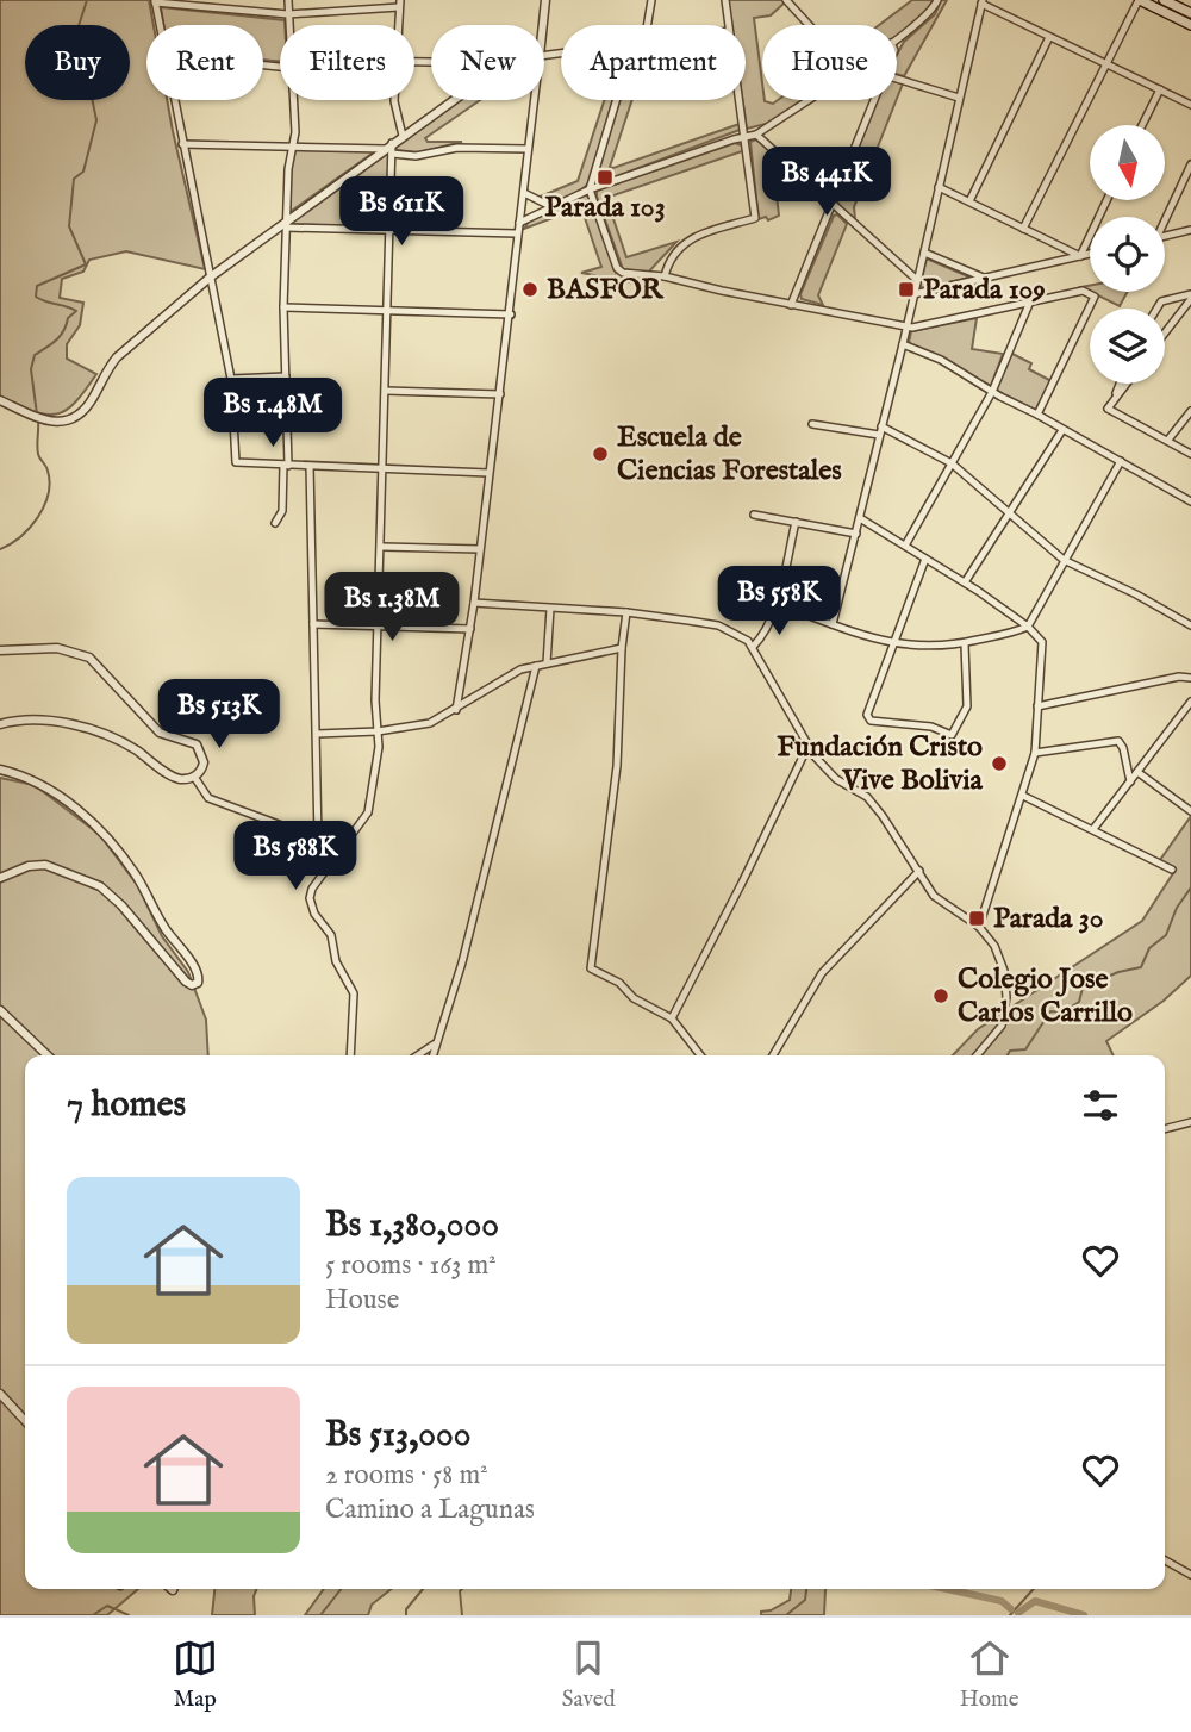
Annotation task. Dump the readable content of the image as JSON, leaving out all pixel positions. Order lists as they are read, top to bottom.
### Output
{
  "places": {
    "transit": ["Parada 103", "Parada 109", "Parada 30"],
    "other": [
      "BASFOR",
      "Escuela de Ciencias Forestales",
      "Fundación Cristo Vive Bolivia",
      "Colegio Jose Carlos Carrillo"
    ]
  },
  "north": "bottom",
  "page": {
    "chip": [
      "Buy",
      "Rent",
      "Filters",
      "New",
      "Apartment",
      "House"
    ],
    "price": [
      "Bs 441K",
      "Bs 611K",
      "Bs 1.48M",
      "Bs 558K",
      "Bs 1.38M",
      "Bs 513K",
      "Bs 588K"
    ],
    "heading": "7 homes",
    "list": [
      {
        "name": "Bs 1,380,000",
        "note": "5 rooms · 163 m² · House"
      },
      {
        "name": "Bs 513,000",
        "note": "2 rooms · 58 m² · Camino a Lagunas"
      }
    ],
    "tabs": ["Map", "Saved", "Home"]
  }
}
